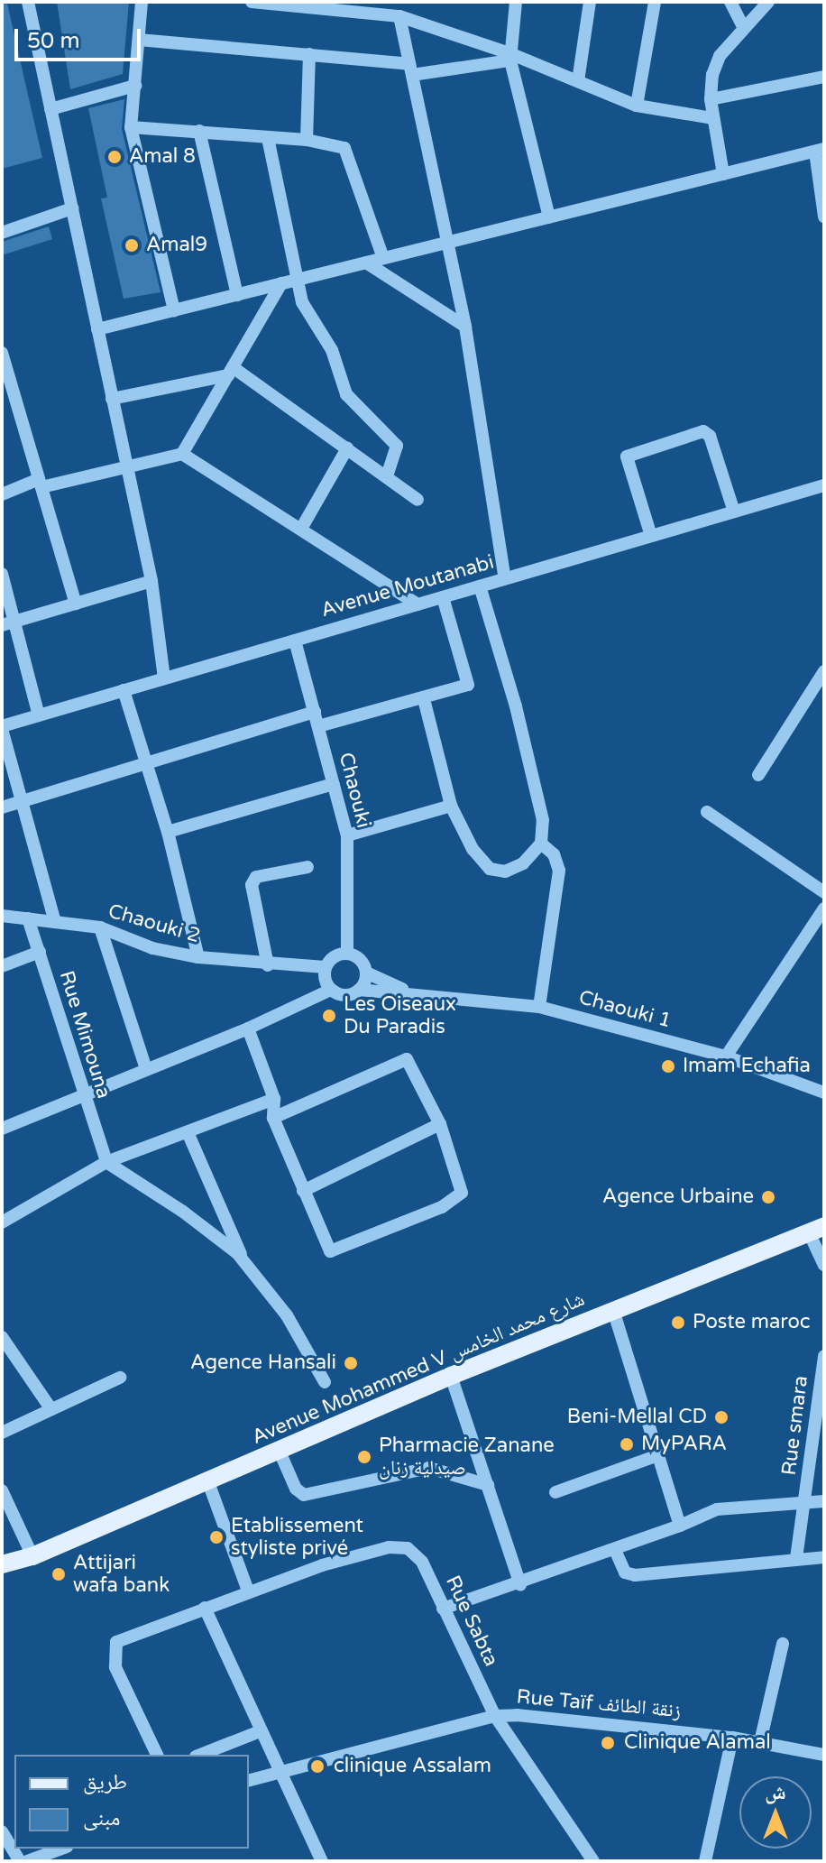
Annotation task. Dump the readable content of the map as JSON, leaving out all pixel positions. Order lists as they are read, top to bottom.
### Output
{
  "streets": {
    "main road": ["Avenue Mohammed V شارع محمد الخامس"],
    "street": [
      "Avenue Moutanabi",
      "Chaouki",
      "Chaouki 2",
      "Chaouki 1",
      "Rue Mimouna",
      "Rue smara",
      "Rue Sabta",
      "Rue Taïf زنقة الطائف"
    ]
  },
  "crossings": [
    ["Avenue Moutanabi", "Chaouki"],
    ["Chaouki", "Chaouki 2"],
    ["Chaouki", "Chaouki 1"],
    ["Chaouki 2", "Chaouki 1"],
    ["Chaouki 2", "Rue Mimouna"],
    ["Rue Sabta", "Rue Taïf زنقة الطائف"]
  ],
  "places": [
    "Amal 8",
    "Amal9",
    "Les Oiseaux Du Paradis",
    "Imam Echafia",
    "Agence Urbaine",
    "Poste maroc",
    "Agence Hansali",
    "Beni-Mellal CD",
    "MyPARA",
    "Pharmacie Zanane صيدلية زنان",
    "Etablissement styliste privé",
    "Attijari wafa bank",
    "Clinique Alamal",
    "clinique Assalam"
  ],
  "legend": ["طريق", "مبنى"],
  "scale_bar": "50 m",
  "north": "top"
}
